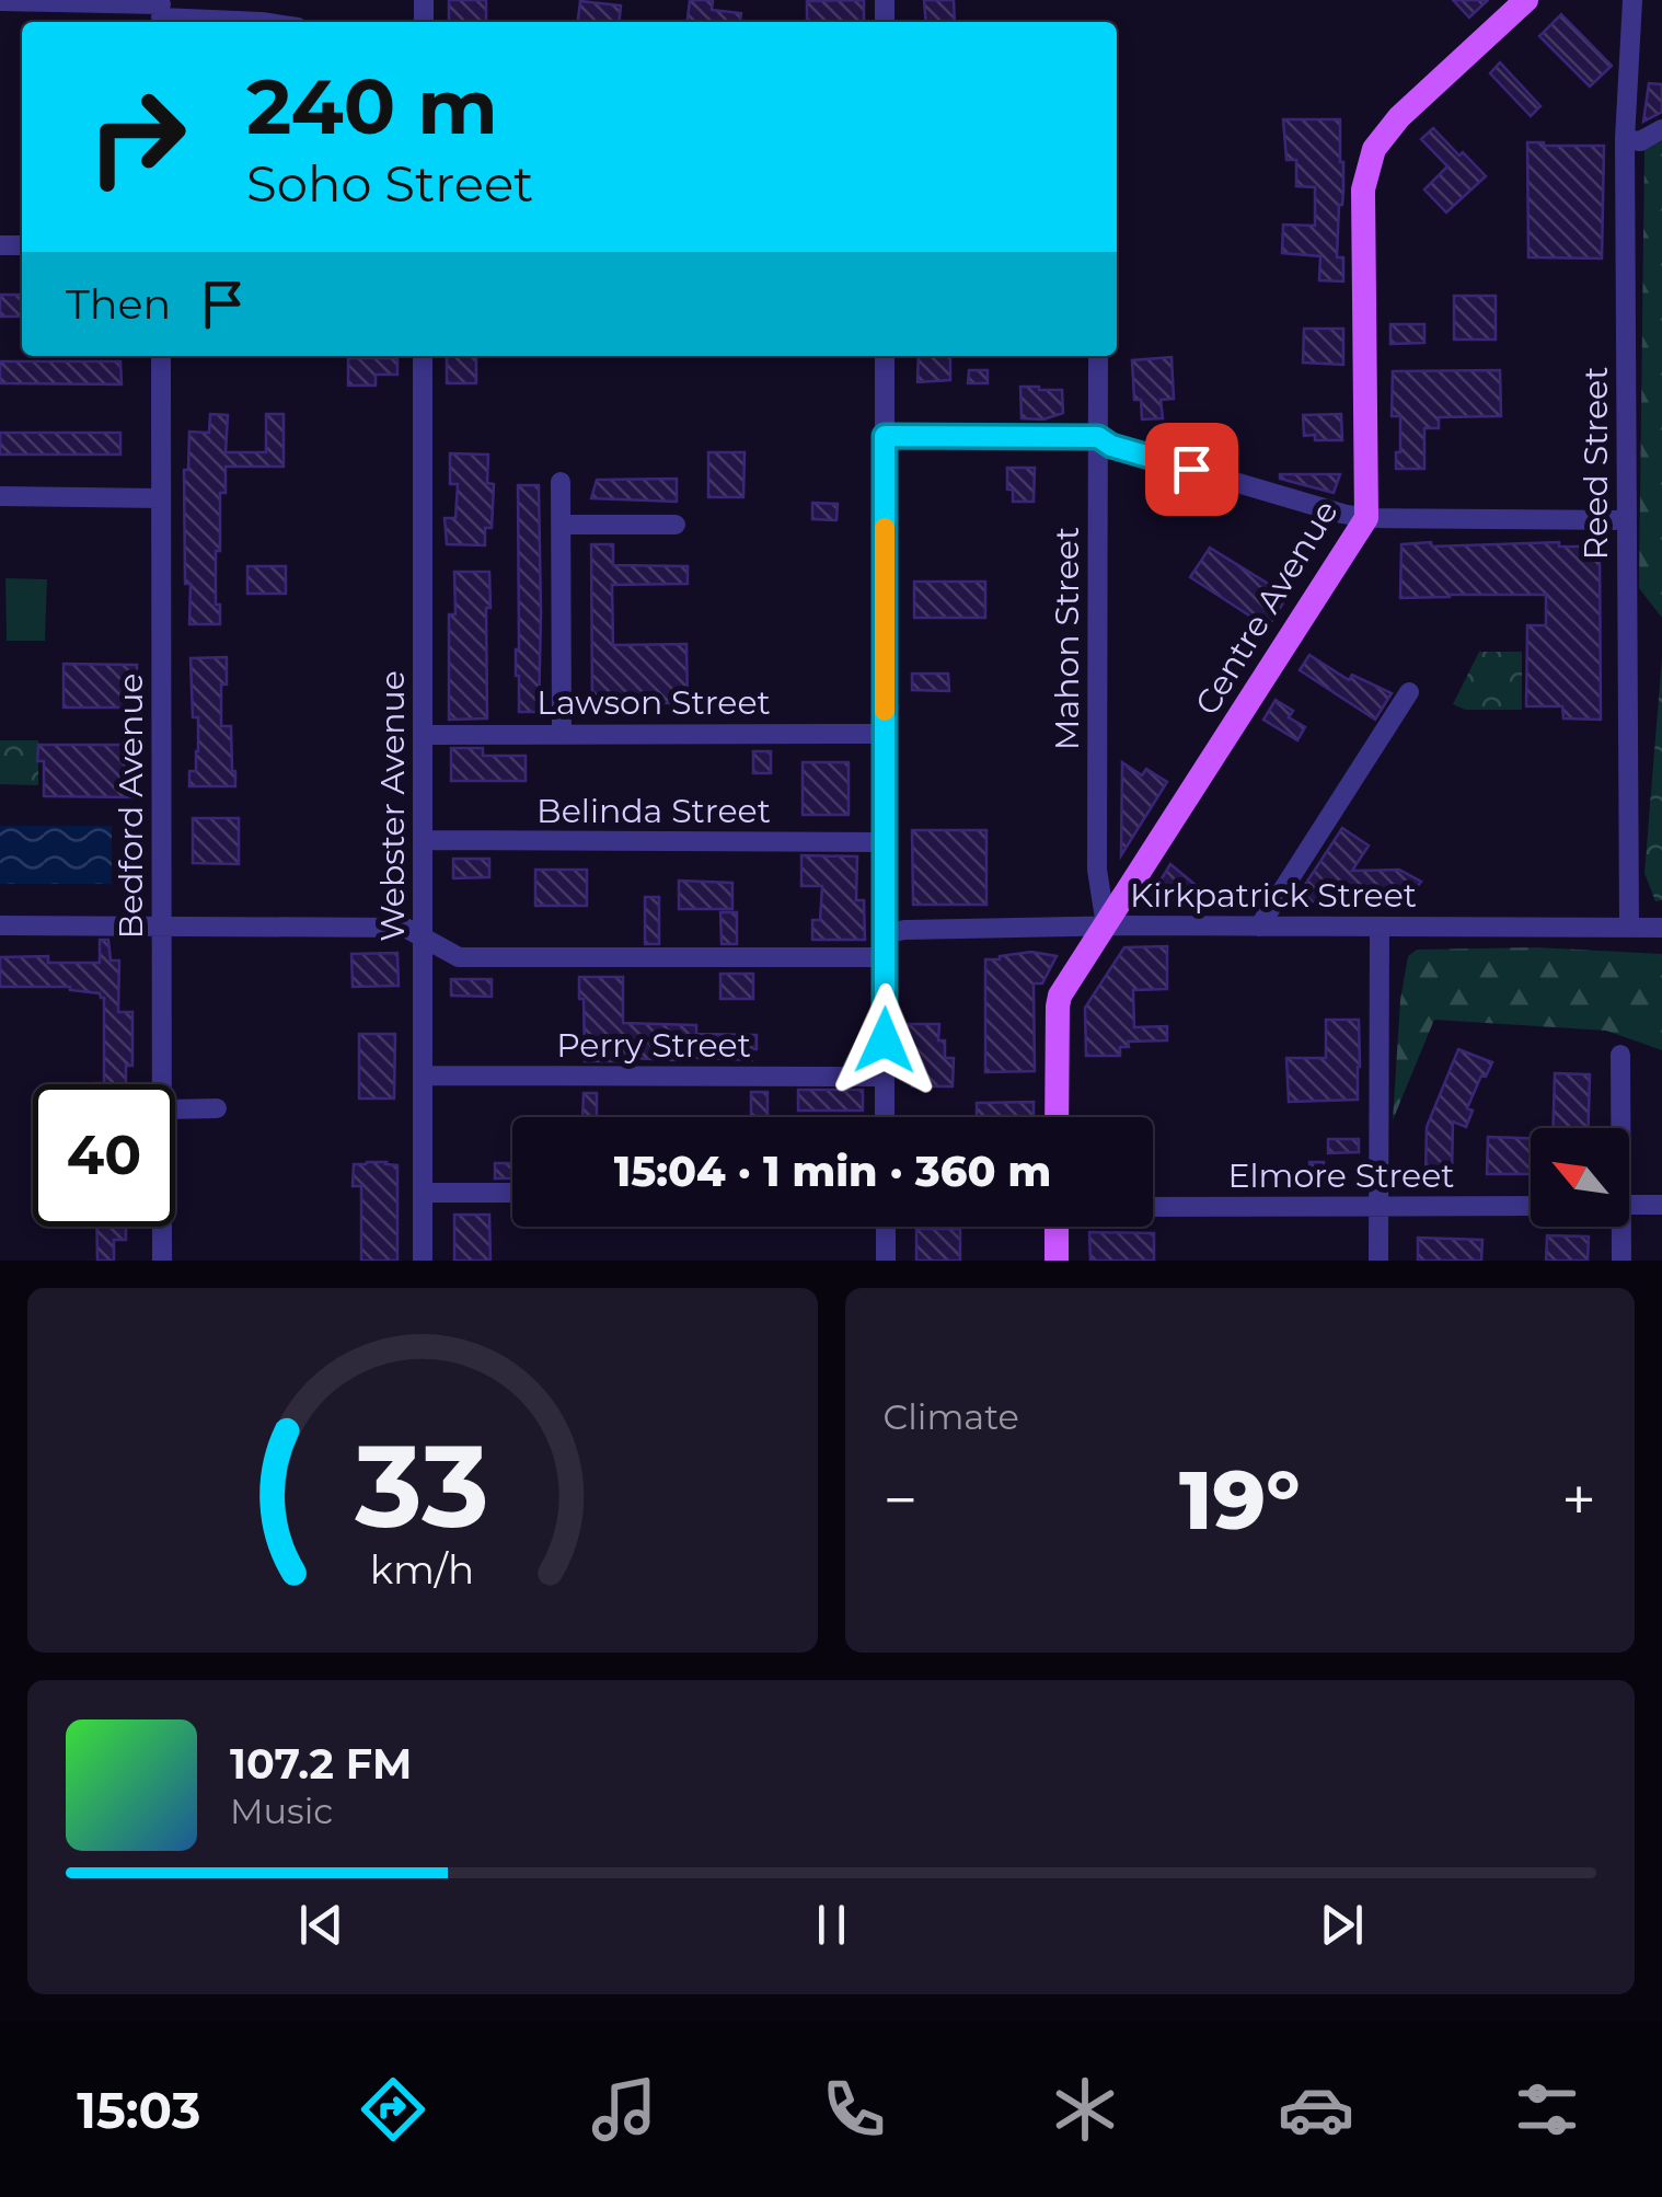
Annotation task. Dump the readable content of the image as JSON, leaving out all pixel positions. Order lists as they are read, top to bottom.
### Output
{
  "streets": {
    "main road": ["Centre Avenue"],
    "street": [
      "Reed Street",
      "Mahon Street",
      "Lawson Street",
      "Bedford Avenue",
      "Webster Avenue",
      "Belinda Street",
      "Kirkpatrick Street",
      "Perry Street",
      "Elmore Street"
    ]
  },
  "crossings": [
    ["Reed Street", "Kirkpatrick Street"],
    ["Centre Avenue", "Mahon Street"],
    ["Centre Avenue", "Kirkpatrick Street"],
    ["Mahon Street", "Kirkpatrick Street"],
    ["Lawson Street", "Webster Avenue"],
    ["Webster Avenue", "Belinda Street"],
    ["Webster Avenue", "Perry Street"]
  ],
  "north": "top left",
  "page": {
    "turn": ["240 m", "Soho Street"],
    "then": "Then",
    "limit": "40",
    "trip": "15:04 · 1 min · 360 m",
    "tile": "Climate",
    "heat": ["−", "19°", "+"],
    "song": ["107.2 FM", "Music"],
    "tabs": "15:03",
    "gauge": ["33", "km/h"]
  }
}
